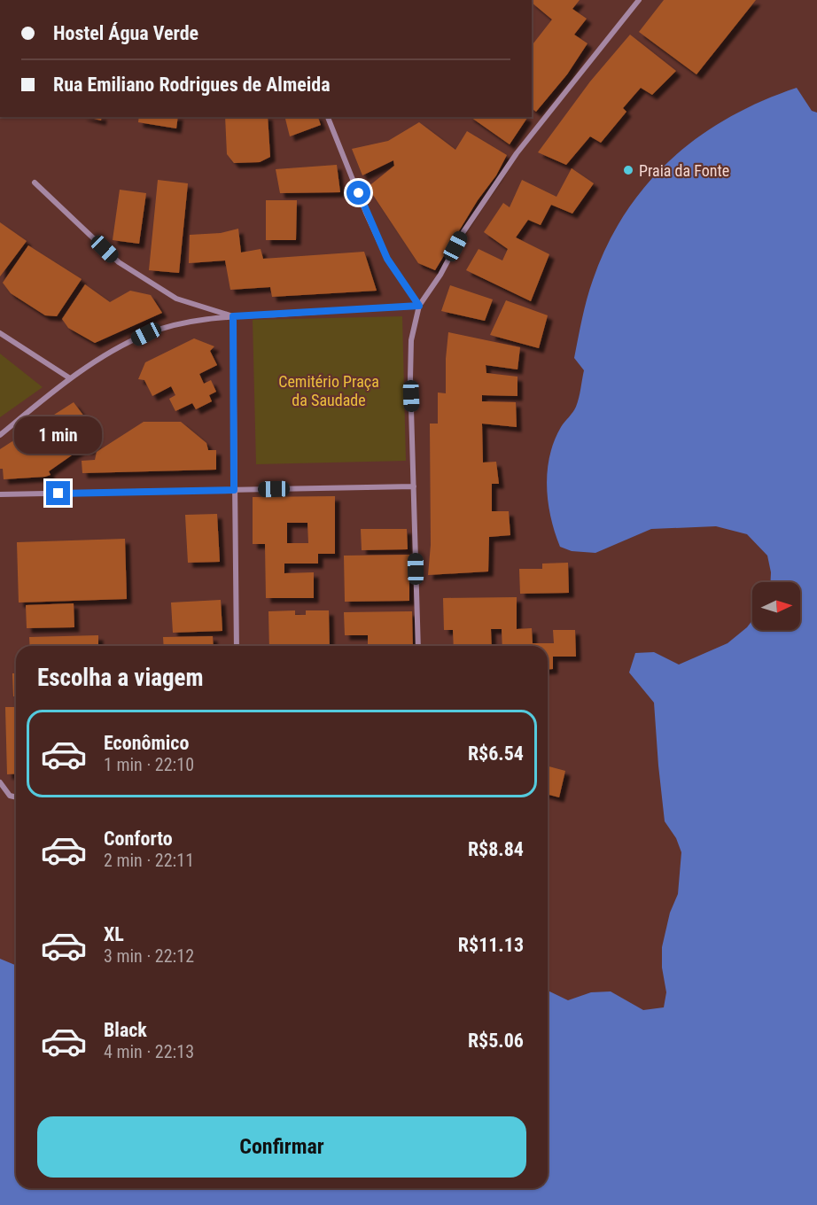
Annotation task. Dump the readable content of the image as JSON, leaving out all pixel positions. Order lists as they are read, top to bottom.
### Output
{
  "parks": ["Cemitério Praça da Saudade"],
  "places": ["Praia da Fonte"],
  "north": "right",
  "page": {
    "banner": ["Hostel Água Verde", "Rua Emiliano Rodrigues de Almeida"],
    "bubble": "1 min",
    "heading": "Escolha a viagem",
    "list": [
      {
        "name": "Econômico",
        "note": "1 min · 22:10",
        "value": "R$6.54"
      },
      {
        "name": "Conforto",
        "note": "2 min · 22:11",
        "value": "R$8.84"
      },
      {
        "name": "XL",
        "note": "3 min · 22:12",
        "value": "R$11.13"
      },
      {
        "name": "Black",
        "note": "4 min · 22:13",
        "value": "R$5.06"
      }
    ],
    "buttons": "Confirmar"
  }
}
